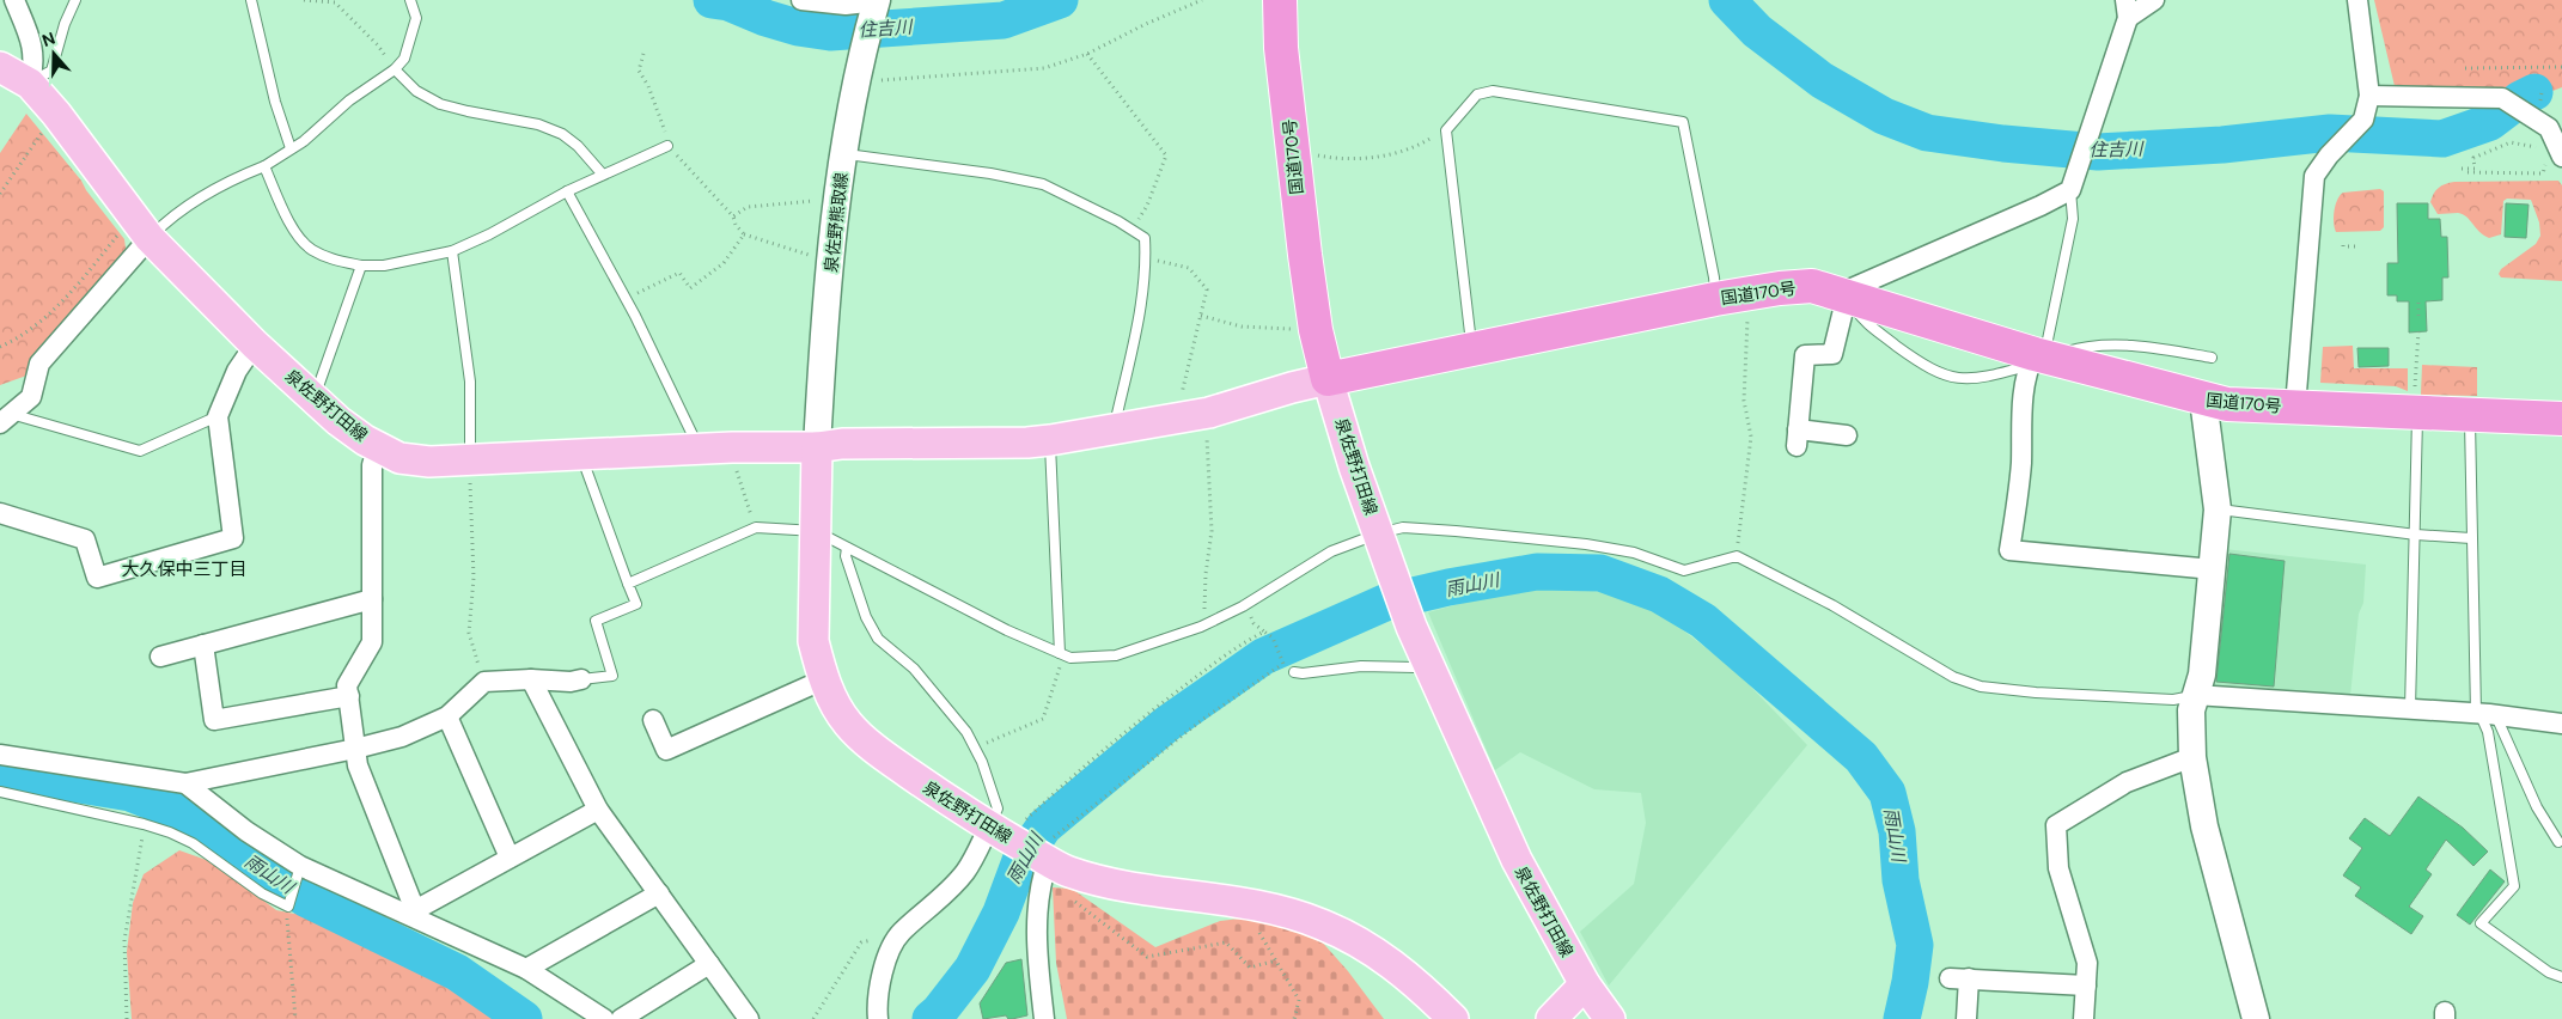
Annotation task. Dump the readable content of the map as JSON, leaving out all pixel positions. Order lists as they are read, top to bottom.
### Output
{
  "streets": {
    "highway": ["国道170号"],
    "main road": ["泉佐野打田線"],
    "street": ["泉佐野熊取線"]
  },
  "crossings": [
    ["国道170号", "泉佐野打田線"],
    ["泉佐野熊取線", "泉佐野打田線"]
  ],
  "districts": ["大久保中三丁目"],
  "water": ["住吉川", "雨山川"],
  "north": "top"
}
